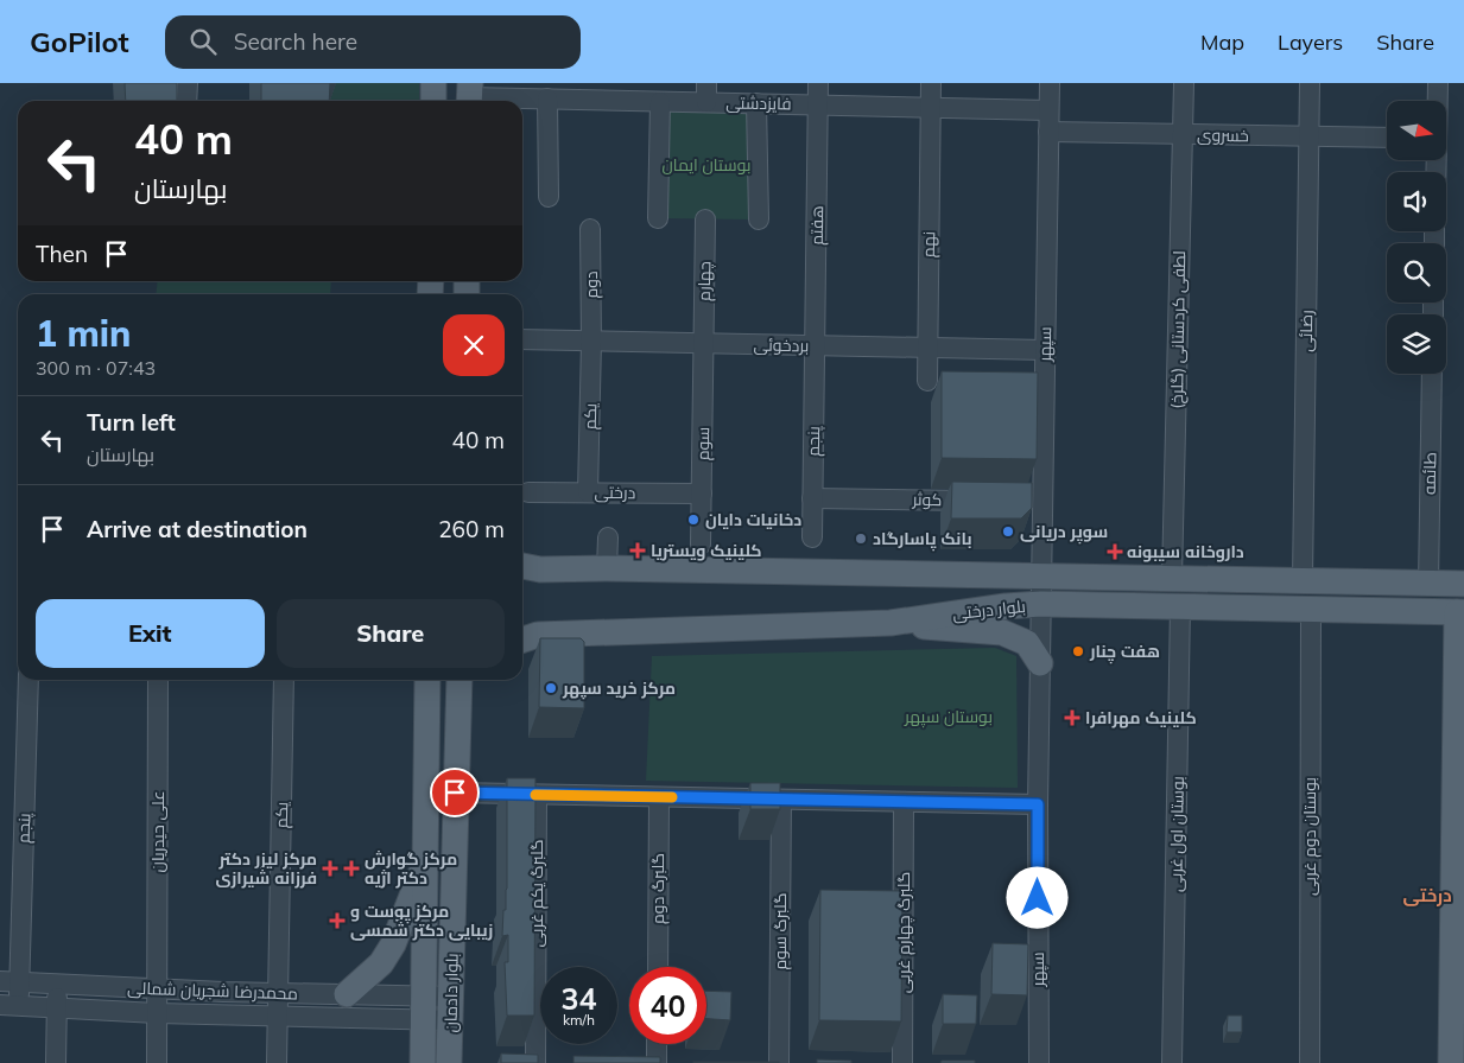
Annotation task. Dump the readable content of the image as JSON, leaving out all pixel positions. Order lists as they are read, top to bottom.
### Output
{
  "streets": {
    "main road": ["بلوار درختی", "بلوار دادمان"],
    "street": [
      "فایزدشتی",
      "خسروی",
      "هفتم",
      "نهم",
      "چهارم",
      "دوم",
      "لطفی کردستانی (گلرخ)",
      "رضائی",
      "سپهر",
      "بردخوئی",
      "یکم",
      "پنجم",
      "سوم",
      "طائمه",
      "درختی",
      "کوثر",
      "علی حیدریان",
      "بوستان اول غربی",
      "بوستان دوم غربی",
      "گلبرگ دوم",
      "گلبرگ یکم غربی",
      "گلبرگ سوم",
      "گلبرگ چهارم غربی",
      "محمدرضا شجریان شمالی"
    ]
  },
  "crossings": [
    ["فایزدشتی", "هفتم"],
    ["فایزدشتی", "نهم"],
    ["فایزدشتی", "سپهر"],
    ["خسروی", "لطفی کردستانی (گلرخ)"],
    ["خسروی", "رضائی"],
    ["خسروی", "سپهر"],
    ["هفتم", "بردخوئی"],
    ["هفتم", "پنجم"],
    ["نهم", "بردخوئی"],
    ["چهارم", "بردخوئی"],
    ["چهارم", "سوم"],
    ["دوم", "بردخوئی"],
    ["دوم", "یکم"],
    ["لطفی کردستانی (گلرخ)", "بلوار درختی"],
    ["رضائی", "بلوار درختی"],
    ["سپهر", "بردخوئی"],
    ["سپهر", "بلوار درختی"],
    ["بردخوئی", "یکم"],
    ["بردخوئی", "پنجم"],
    ["بردخوئی", "سوم"],
    ["یکم", "درختی"],
    ["یکم", "محمدرضا شجریان شمالی"],
    ["پنجم", "کوثر"],
    ["پنجم", "محمدرضا شجریان شمالی"],
    ["سوم", "درختی"],
    ["طائمه", "بلوار درختی"],
    ["بلوار درختی", "بوستان اول غربی"],
    ["بلوار درختی", "بوستان دوم غربی"],
    ["علی حیدریان", "محمدرضا شجریان شمالی"],
    ["محمدرضا شجریان شمالی", "بلوار دادمان"]
  ],
  "districts": ["درختی"],
  "parks": ["بوستان ایمان", "بوستان سپهر"],
  "places": {
    "other": [
      "دخانیات دایان",
      "سوپر دریانی",
      "بانک پاسارگاد",
      "هفت چنار",
      "مرکز خرید سپهر"
    ],
    "health": [
      "کلینیک ویستریا",
      "داروخانه سیبونه",
      "کلینیک مهرافرا",
      "مرکز لیزر دکتر فرزانه شیرازی",
      "مرکز گوارش دکتر اژیه",
      "مرکز پوست و زیبایی دکتر شمسی"
    ]
  },
  "north": "right",
  "page": {
    "header": "GoPilot",
    "search": "Search here",
    "nav": ["Map", "Layers", "Share"],
    "turn": ["40 m", "بهارستان"],
    "then": "Then",
    "heading": ["1 min", "300 m · 07:43"],
    "list": [
      {
        "name": "Turn left",
        "note": "بهارستان",
        "value": "40 m"
      },
      {
        "name": "Arrive at destination",
        "value": "260 m"
      }
    ],
    "buttons": ["Exit", "Share"],
    "speed": "34 km/h",
    "limit": "40"
  }
}
